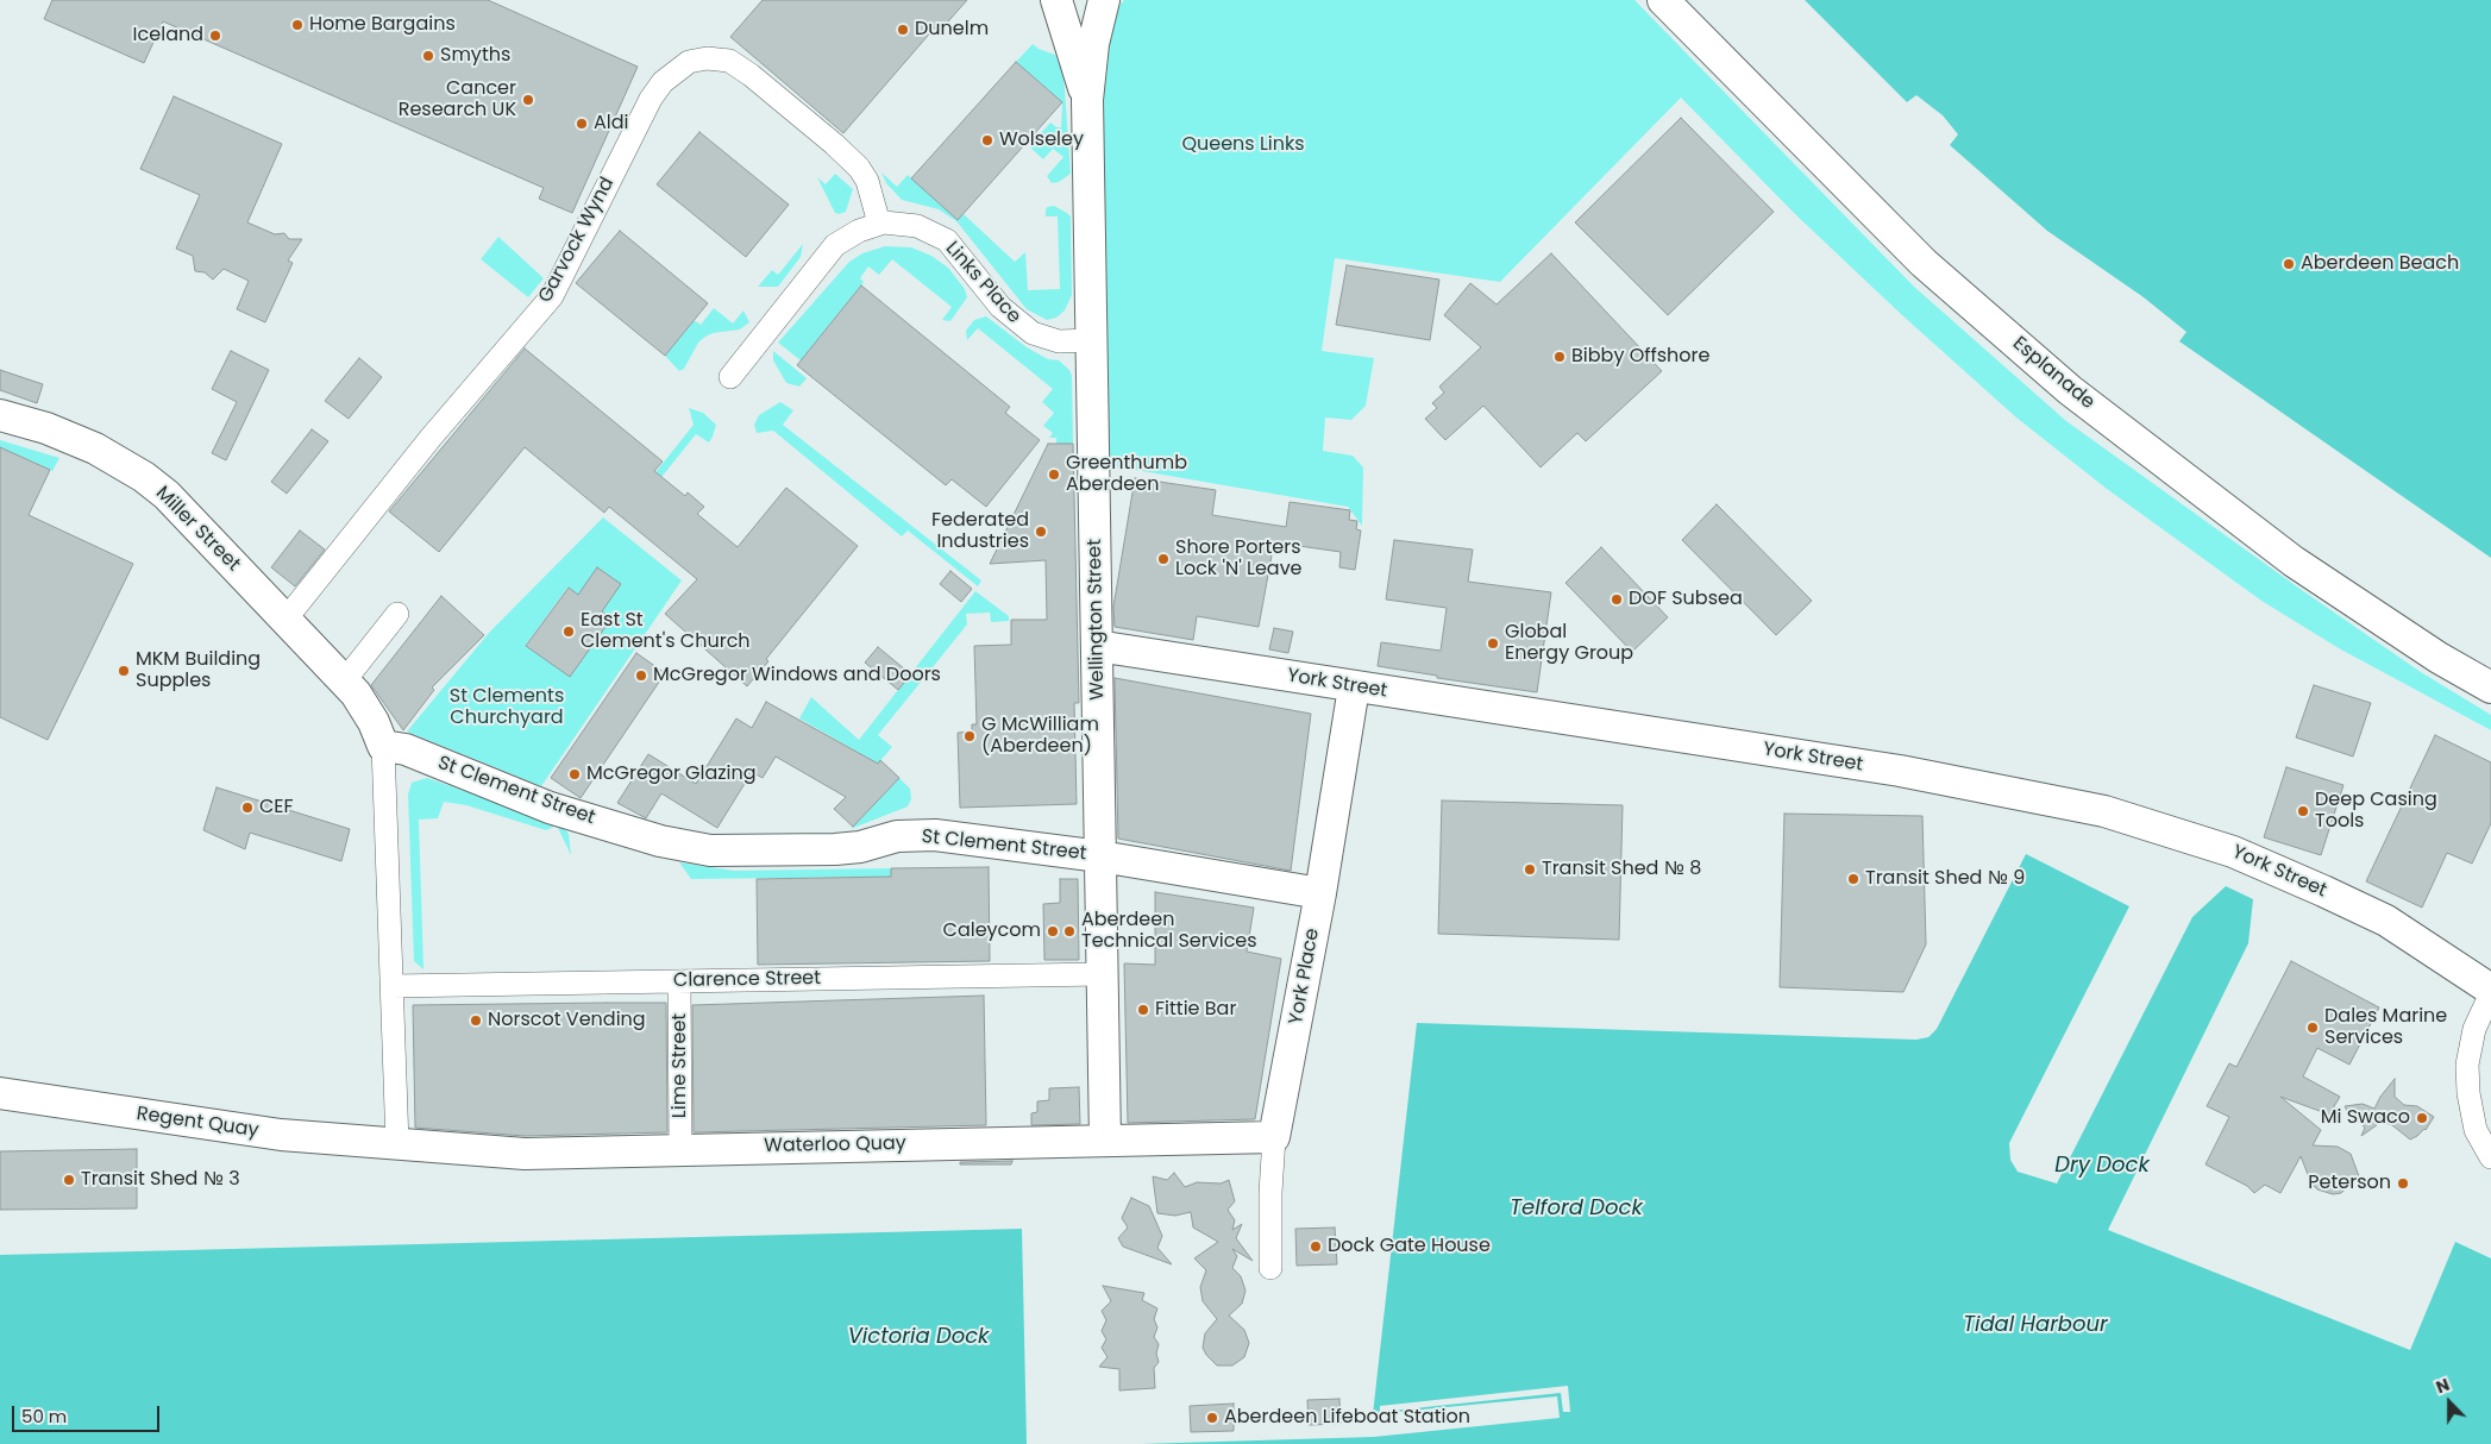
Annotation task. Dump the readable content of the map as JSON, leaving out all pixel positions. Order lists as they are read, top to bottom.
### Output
{
  "streets": {
    "street": [
      "Garvock Wynd",
      "Links Place",
      "Esplanade",
      "Miller Street",
      "Wellington Street",
      "York Street",
      "St Clement Street",
      "York Place",
      "Clarence Street",
      "Lime Street",
      "Regent Quay",
      "Waterloo Quay"
    ]
  },
  "crossings": [
    ["Garvock Wynd", "Links Place"],
    ["Garvock Wynd", "Miller Street"],
    ["Links Place", "Wellington Street"],
    ["Miller Street", "St Clement Street"],
    ["Wellington Street", "York Street"],
    ["Wellington Street", "St Clement Street"],
    ["Wellington Street", "Clarence Street"],
    ["Wellington Street", "Waterloo Quay"],
    ["York Street", "York Place"],
    ["St Clement Street", "York Place"],
    ["York Place", "Waterloo Quay"],
    ["Clarence Street", "Lime Street"],
    ["Lime Street", "Waterloo Quay"],
    ["Regent Quay", "Waterloo Quay"]
  ],
  "water": [
    "Dry Dock",
    "Telford Dock",
    "Tidal Harbour",
    "Victoria Dock"
  ],
  "parks": ["Queens Links", "St Clements Churchyard"],
  "places": [
    "Home Bargains",
    "Dunelm",
    "Iceland",
    "Smyths",
    "Cancer Research UK",
    "Aldi",
    "Wolseley",
    "Aberdeen Beach",
    "Bibby Offshore",
    "Greenthumb Aberdeen",
    "Federated Industries",
    "Shore Porters Lock 'N' Leave",
    "DOF Subsea",
    "East St Clement's Church",
    "Global Energy Group",
    "MKM Building Supples",
    "McGregor Windows and Doors",
    "G McWilliam (Aberdeen)",
    "McGregor Glazing",
    "CEF",
    "Deep Casing Tools",
    "Transit Shed № 8",
    "Transit Shed № 9",
    "Caleycom",
    "Aberdeen Technical Services",
    "Fittie Bar",
    "Norscot Vending",
    "Dales Marine Services",
    "Mi Swaco",
    "Transit Shed № 3",
    "Peterson",
    "Dock Gate House",
    "Aberdeen Lifeboat Station"
  ],
  "scale_bar": "50 m",
  "north": "top"
}
